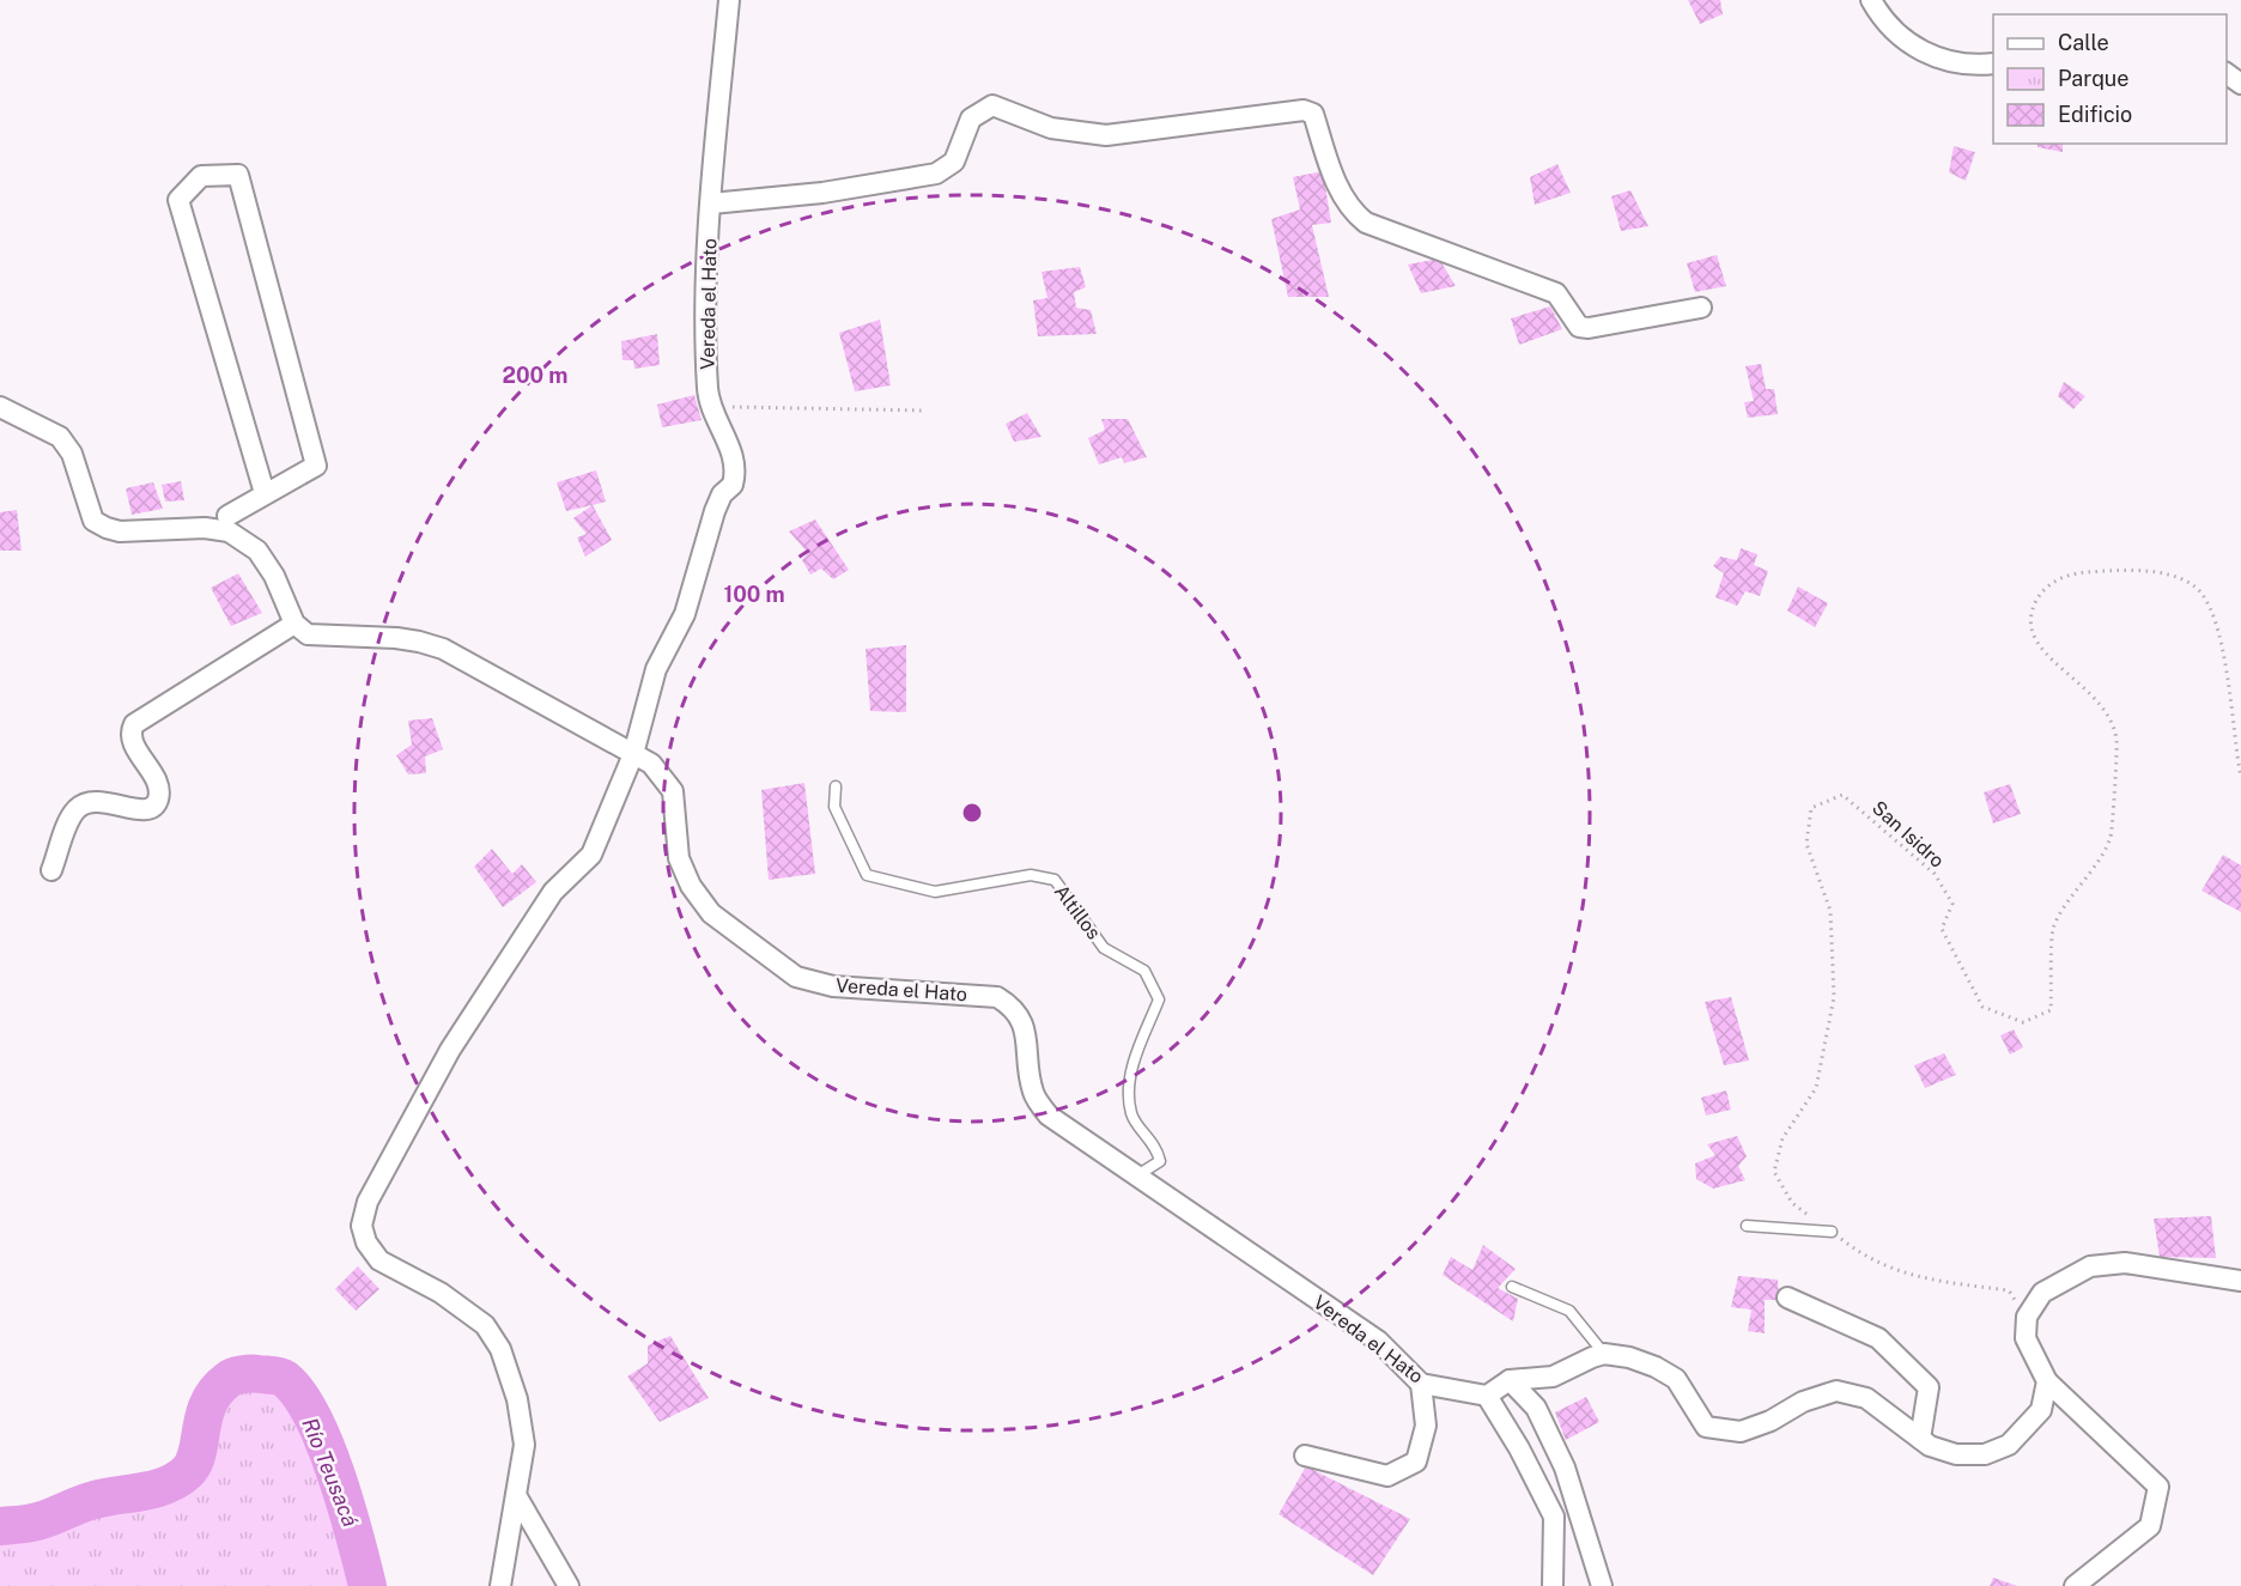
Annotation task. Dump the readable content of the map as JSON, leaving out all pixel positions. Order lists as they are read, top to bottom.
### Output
{
  "streets": {
    "street": ["Vereda el Hato"],
    "lane": ["Altillos"],
    "path": ["San Isidro"]
  },
  "crossings": [
    ["Vereda el Hato", "Altillos"]
  ],
  "water": ["Río Teusacá"],
  "legend": ["Calle", "Parque", "Edificio"],
  "rings": ["200 m", "100 m"]
}
